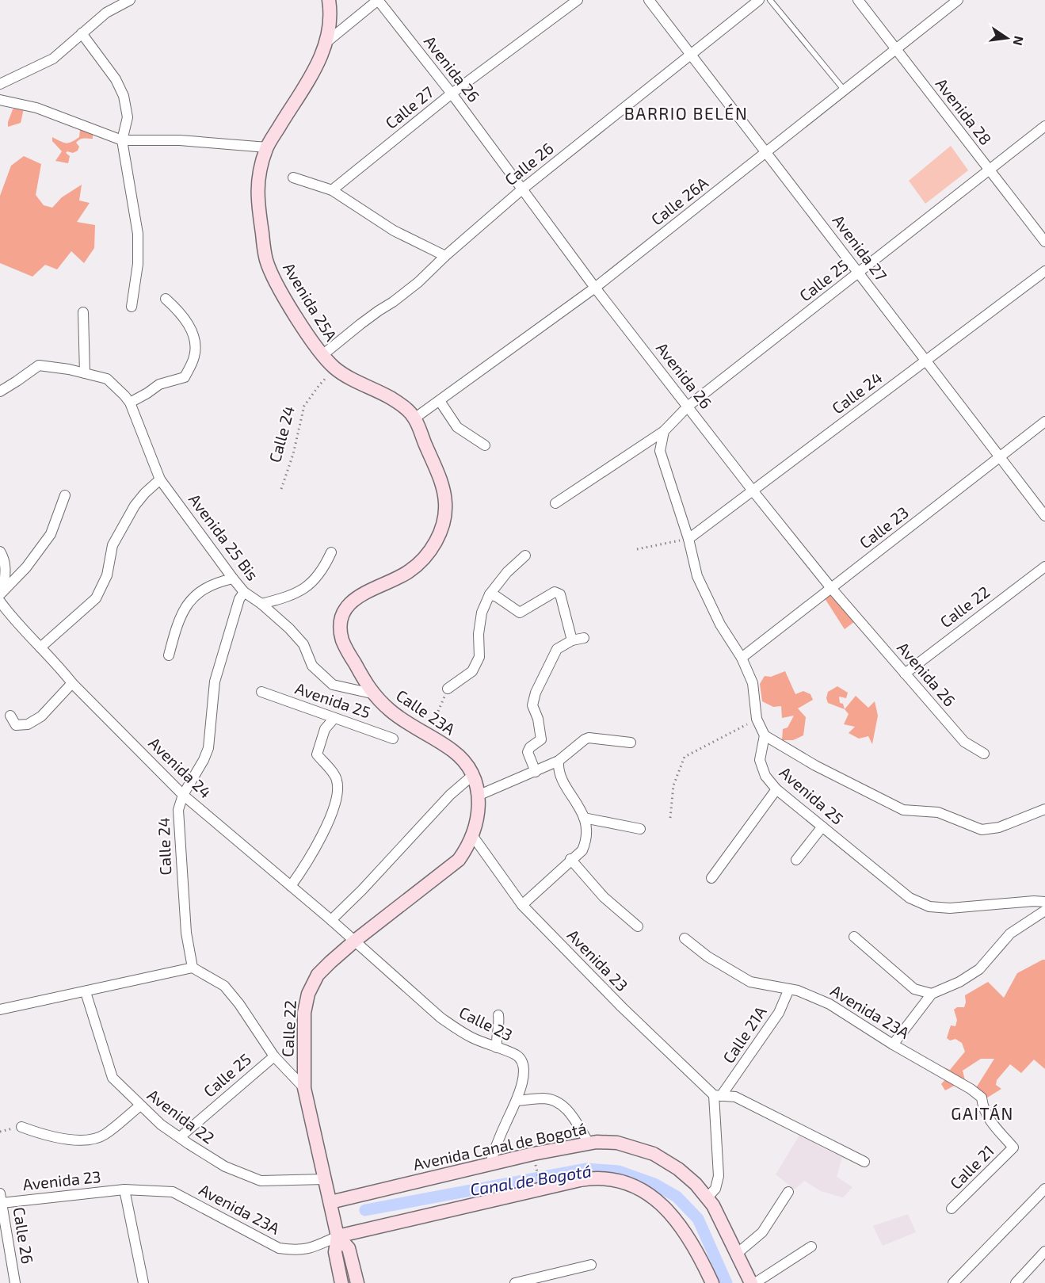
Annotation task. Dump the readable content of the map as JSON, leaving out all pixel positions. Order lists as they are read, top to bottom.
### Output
{
  "streets": {
    "main road": [
      "Avenida 25A",
      "Calle 22",
      "Calle 23A",
      "Avenida Canal de Bogotá"
    ],
    "street": [
      "Avenida 26",
      "Calle 27",
      "Avenida 28",
      "Calle 26",
      "Calle 26A",
      "Avenida 27",
      "Calle 25",
      "Calle 24",
      "Calle 23",
      "Avenida 25 Bis",
      "Avenida 25",
      "Avenida 24",
      "Avenida 23",
      "Avenida 23A",
      "Calle 21A",
      "Avenida 22",
      "Calle 21"
    ]
  },
  "crossings": [
    ["Avenida 26", "Calle 27"],
    ["Avenida 26", "Calle 26"],
    ["Avenida 26", "Calle 26A"],
    ["Avenida 26", "Calle 25"],
    ["Avenida 26", "Calle 24"],
    ["Avenida 26", "Calle 23"],
    ["Avenida 26", "Calle 22"],
    ["Avenida 28", "Calle 26A"],
    ["Avenida 28", "Calle 25"],
    ["Calle 26", "Avenida 27"],
    ["Calle 26", "Avenida 25A"],
    ["Calle 26", "Avenida 23"],
    ["Calle 26A", "Avenida 27"],
    ["Calle 26A", "Avenida 25A"],
    ["Calle 26A", "Calle 23A"],
    ["Avenida 27", "Calle 25"],
    ["Avenida 27", "Calle 24"],
    ["Avenida 27", "Calle 23"],
    ["Calle 25", "Avenida 22"],
    ["Avenida 25A", "Calle 24"],
    ["Avenida 25A", "Calle 23A"],
    ["Calle 24", "Avenida 25 Bis"],
    ["Calle 24", "Avenida 24"],
    ["Calle 23", "Calle 22"],
    ["Calle 23", "Avenida 24"],
    ["Calle 23", "Avenida Canal de Bogotá"],
    ["Avenida 25 Bis", "Calle 23A"],
    ["Calle 22", "Calle 23A"],
    ["Calle 22", "Avenida 24"],
    ["Calle 22", "Avenida 23"],
    ["Calle 22", "Avenida 23A"],
    ["Calle 22", "Avenida 22"],
    ["Calle 22", "Avenida Canal de Bogotá"],
    ["Calle 23A", "Avenida 23"],
    ["Avenida 23", "Avenida 23A"],
    ["Avenida 23", "Calle 21A"],
    ["Avenida 23A", "Calle 21A"],
    ["Avenida 23A", "Calle 21"]
  ],
  "districts": ["BARRIO BELÉN", "GAITÁN"],
  "water": ["Canal de Bogotá"],
  "north": "right"
}
